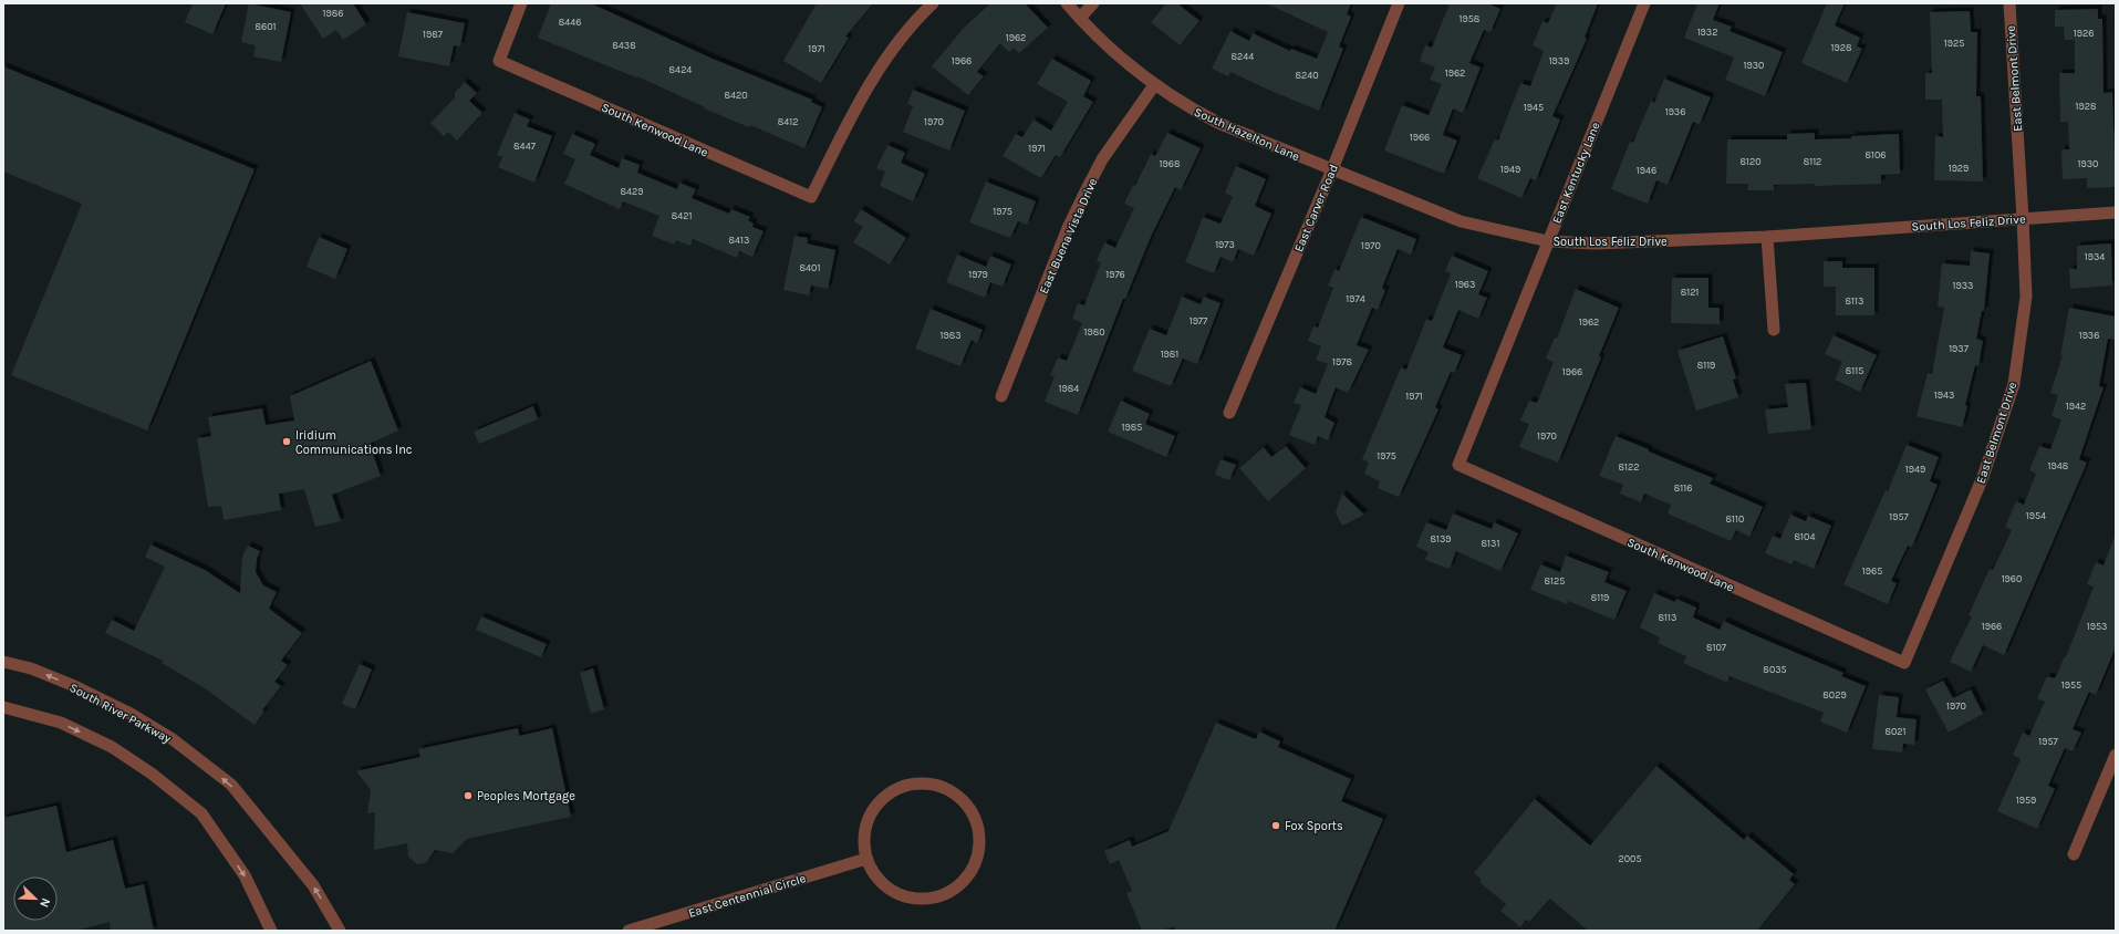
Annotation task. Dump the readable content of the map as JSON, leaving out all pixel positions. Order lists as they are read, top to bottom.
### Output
{
  "streets": {
    "street": [
      "East Belmont Drive",
      "South Kenwood Lane",
      "South Hazelton Lane",
      "East Kentucky Lane",
      "East Carver Road",
      "South Los Feliz Drive",
      "East Buena Vista Drive",
      "South River Parkway",
      "East Centennial Circle"
    ]
  },
  "crossings": [
    ["East Belmont Drive", "South Kenwood Lane"],
    ["East Belmont Drive", "South Los Feliz Drive"],
    ["South Kenwood Lane", "East Kentucky Lane"],
    ["South Hazelton Lane", "East Carver Road"],
    ["South Hazelton Lane", "South Los Feliz Drive"],
    ["South Hazelton Lane", "East Buena Vista Drive"],
    ["East Kentucky Lane", "South Los Feliz Drive"],
    ["East Carver Road", "South Los Feliz Drive"]
  ],
  "places": ["Iridium Communications Inc", "Peoples Mortgage", "Fox Sports"],
  "house_numbers": [
    "1986",
    "1958",
    "8446",
    "8601",
    "1932",
    "1926",
    "1987",
    "1962",
    "1925",
    "8438",
    "1928",
    "1971",
    "8244",
    "1966",
    "1939",
    "1930",
    "8424",
    "1962",
    "8240",
    "8420",
    "1928",
    "1945",
    "1936",
    "8412",
    "1970",
    "1966",
    "8447",
    "1971",
    "8106",
    "8120",
    "8112",
    "1968",
    "1930",
    "1929",
    "1949",
    "1946",
    "8429",
    "1975",
    "8421",
    "8413",
    "1973",
    "1970",
    "1934",
    "8401",
    "1979",
    "1976",
    "1963",
    "1933",
    "8121",
    "1974",
    "8113",
    "1977",
    "1962",
    "1980",
    "1983",
    "1936",
    "1937",
    "1981",
    "1978",
    "8119",
    "8115",
    "1966",
    "1984",
    "1943",
    "1971",
    "1942",
    "1985",
    "1970",
    "1975",
    "1948",
    "8122",
    "1949",
    "8116",
    "1954",
    "1957",
    "8110",
    "8104",
    "8139",
    "8131",
    "1965",
    "1960",
    "8125",
    "8119",
    "8113",
    "1966",
    "1953",
    "8107",
    "8035",
    "1955",
    "8029",
    "1970",
    "8021",
    "1957",
    "1959",
    "2005"
  ],
  "north": "bottom right"
}
